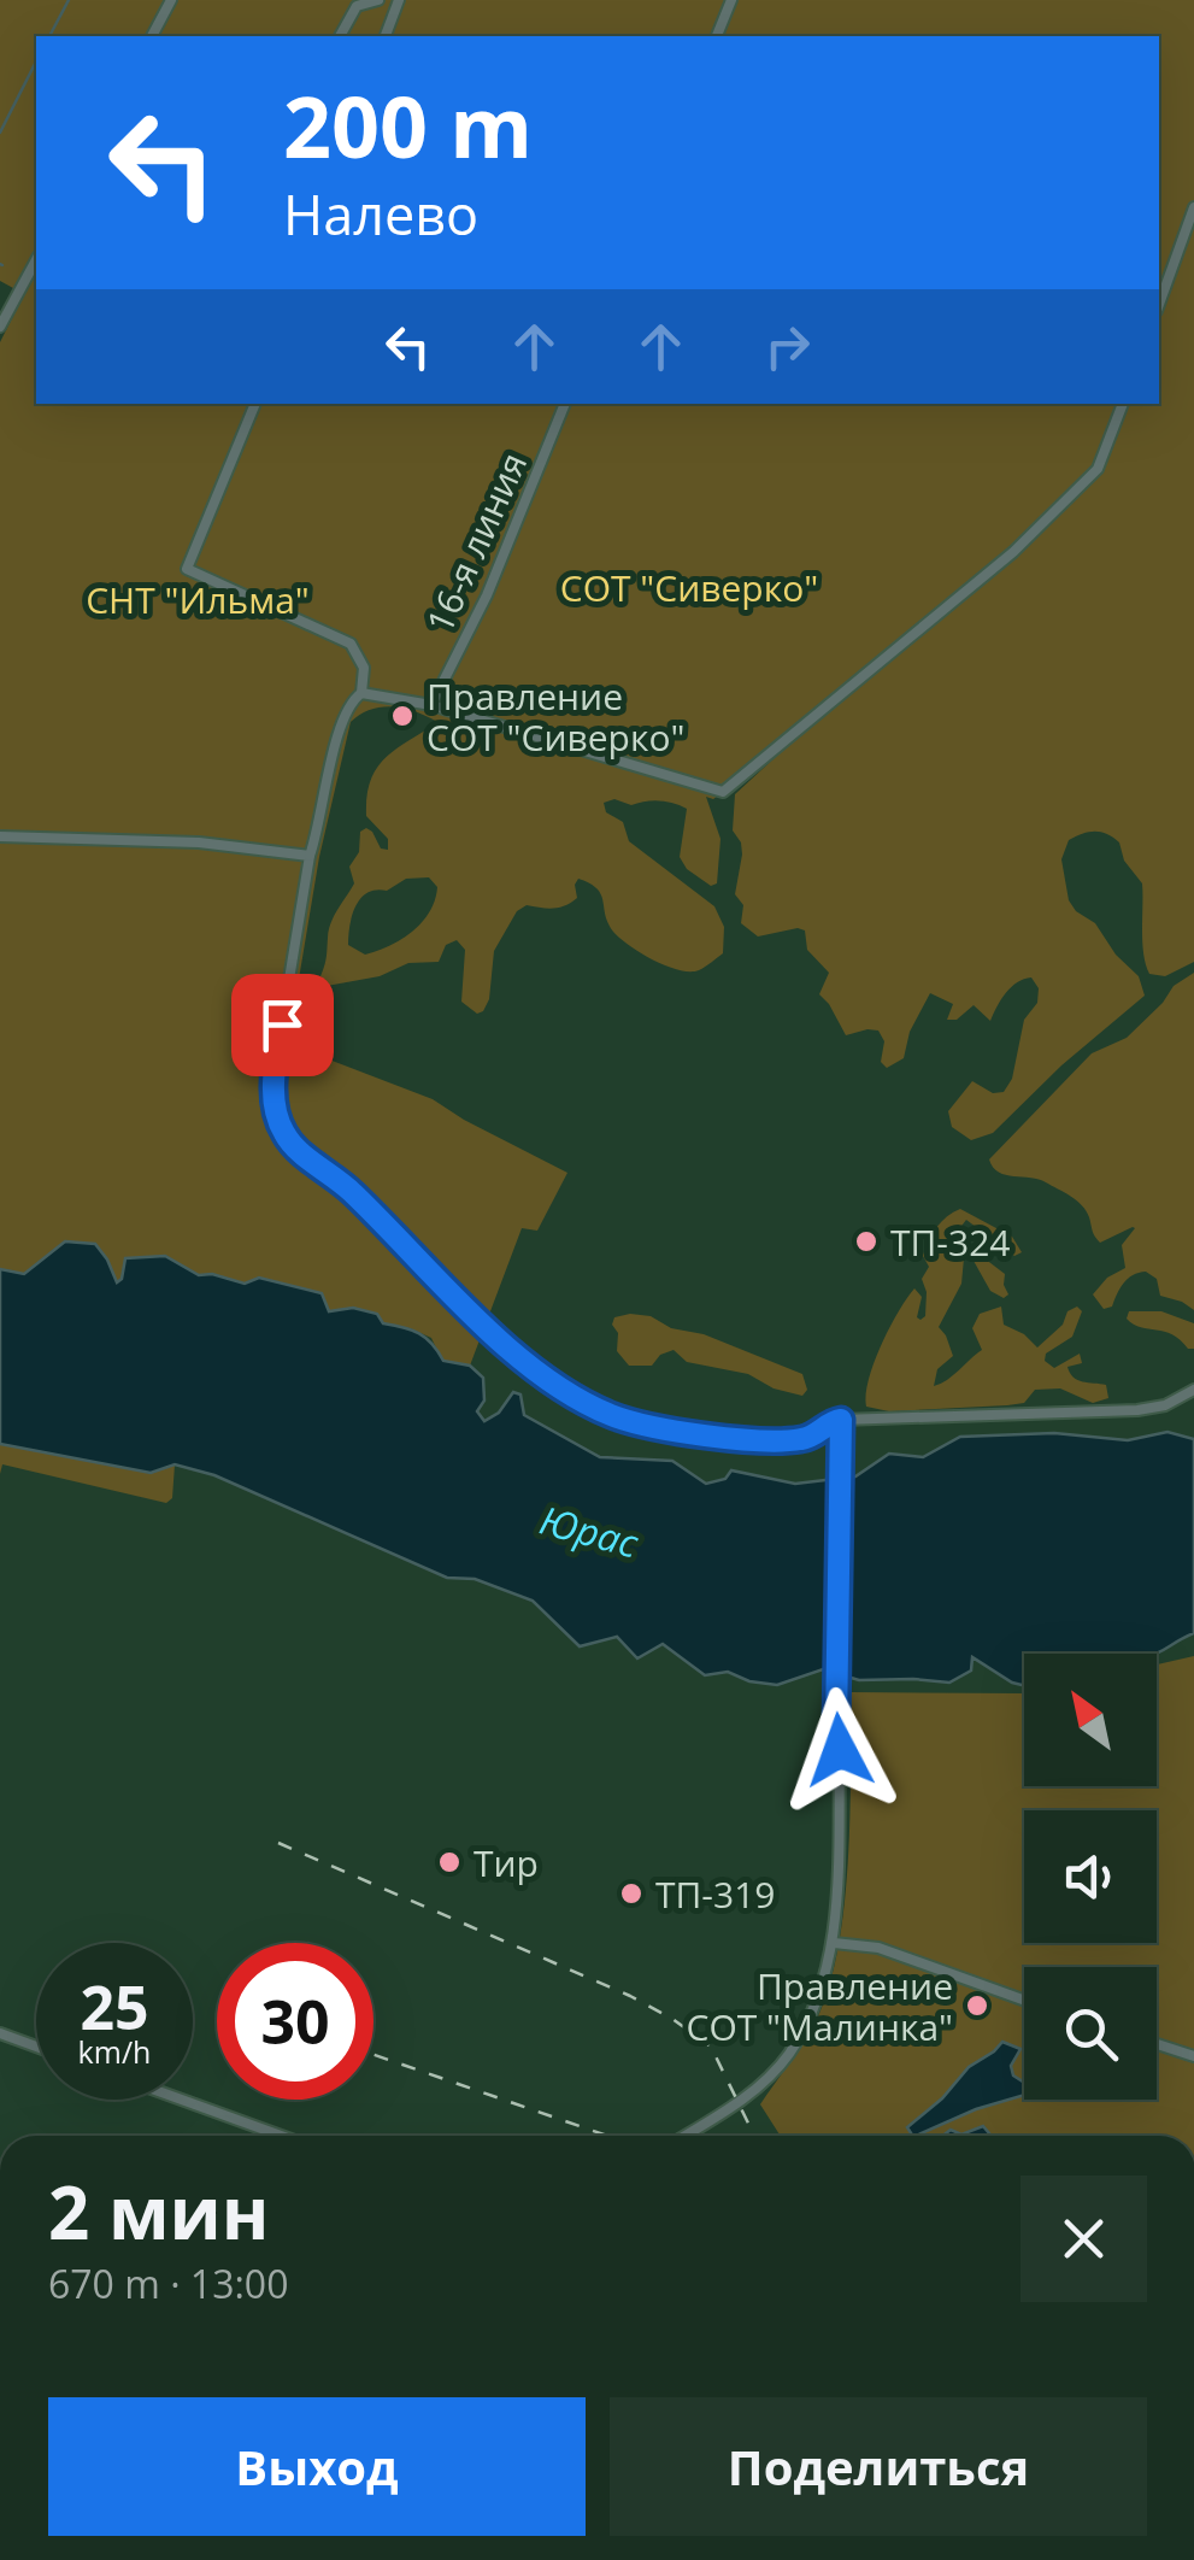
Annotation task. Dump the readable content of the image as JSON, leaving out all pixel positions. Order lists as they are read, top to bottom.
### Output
{
  "streets": {
    "street": ["16-я линия"]
  },
  "water": ["Юрас"],
  "parks": ["СОТ \"Сиверко\"", "СНТ \"Ильма\""],
  "places": [
    "Правление СОТ \"Сиверко\"",
    "ТП-324",
    "Тир",
    "ТП-319",
    "Правление СОТ \"Малинка\""
  ],
  "north": "top left",
  "page": {
    "turn": ["200 m", "Налево"],
    "speed": "25 km/h",
    "limit": "30",
    "heading": ["2 мин", "670 m · 13:00"],
    "buttons": ["Выход", "Поделиться"]
  }
}
